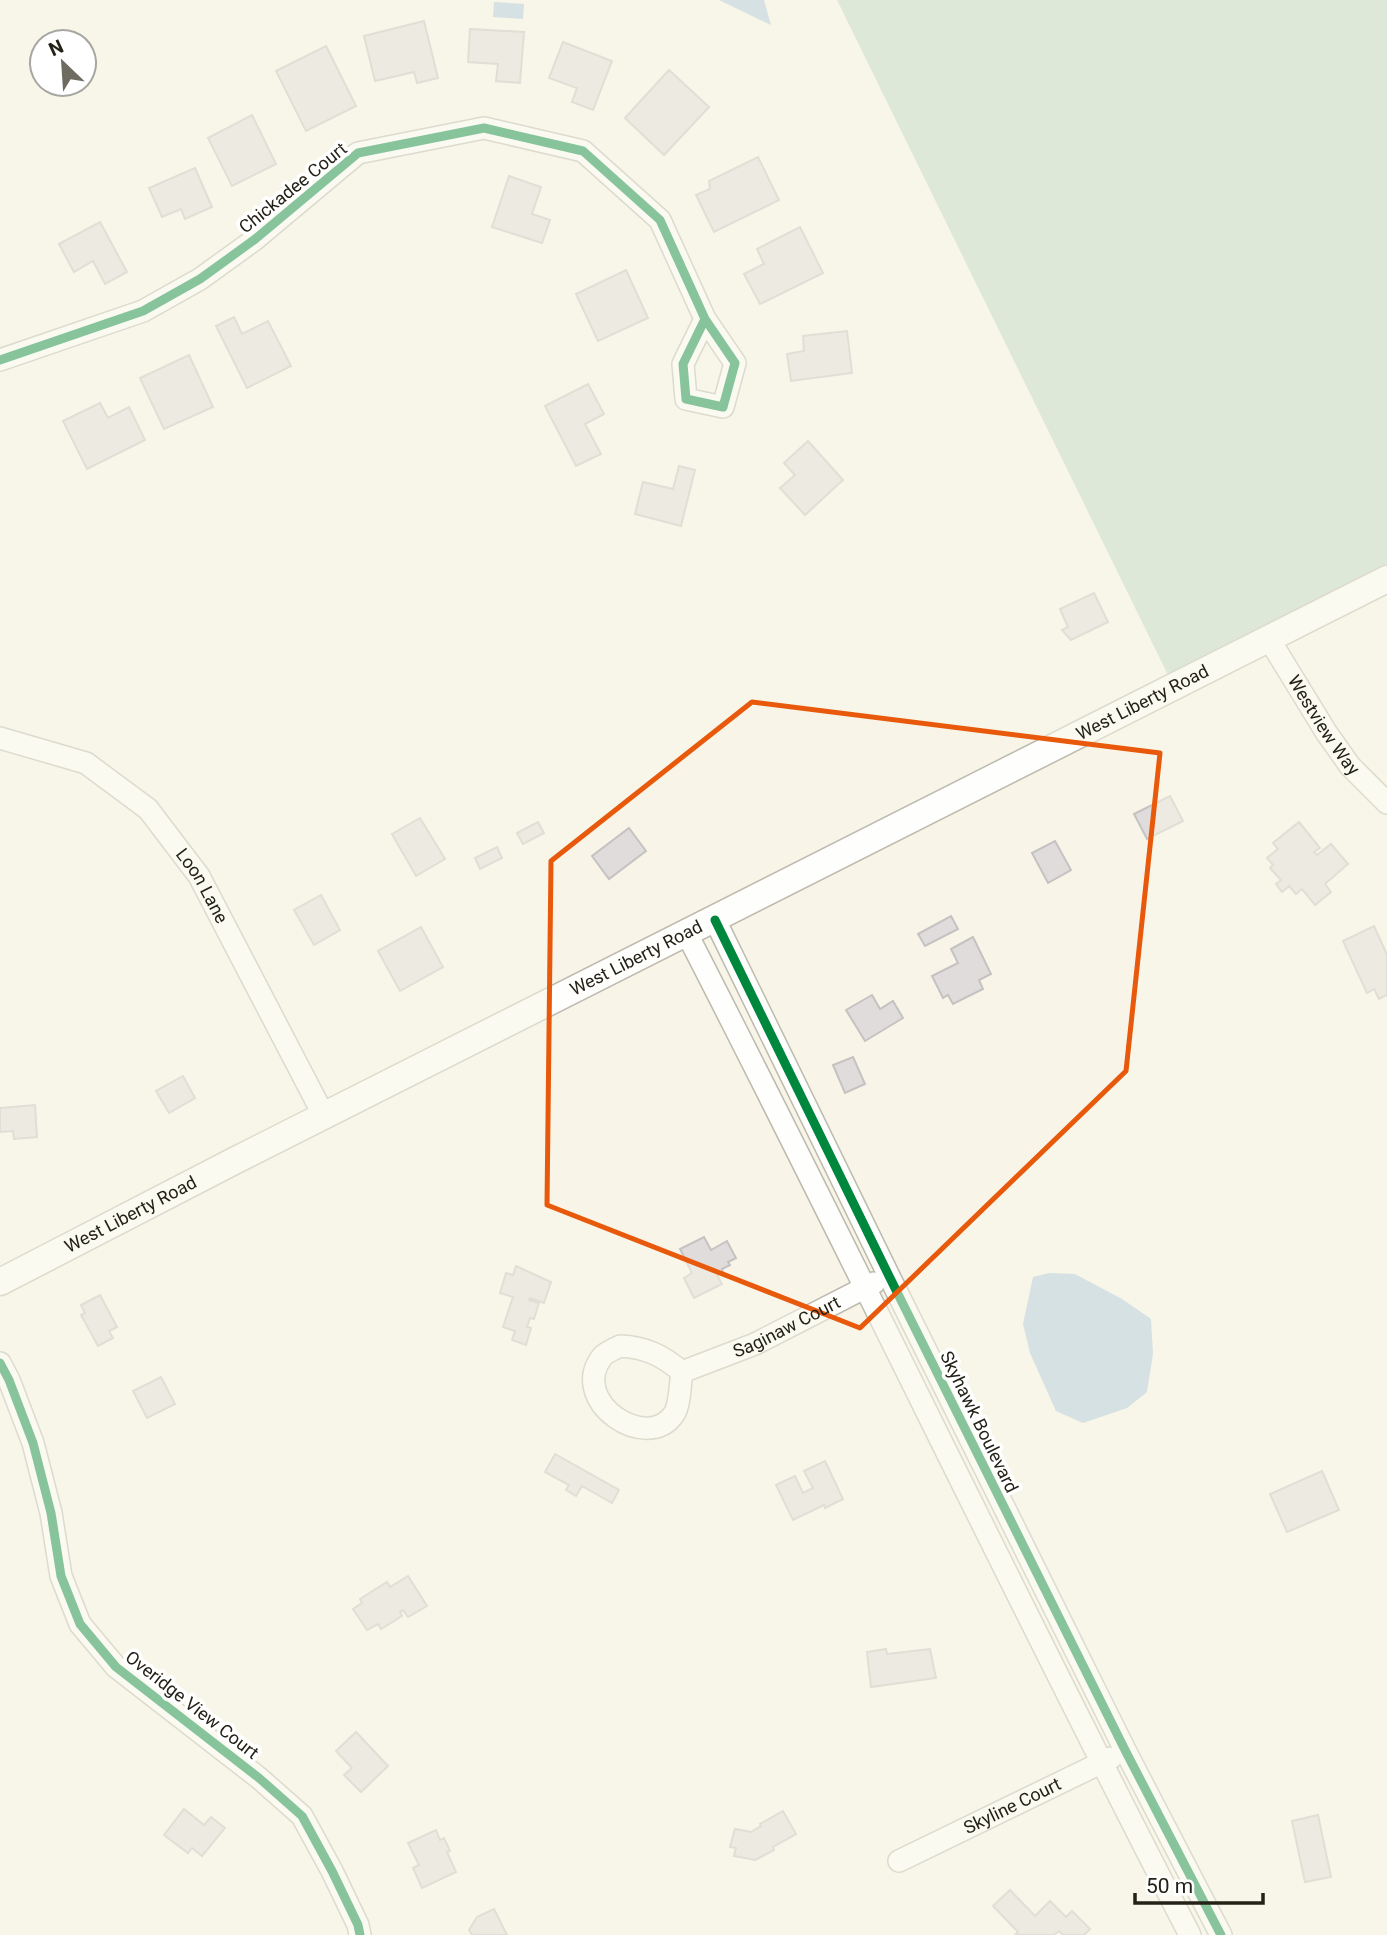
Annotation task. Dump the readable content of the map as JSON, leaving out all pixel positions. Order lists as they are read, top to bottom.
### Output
{
  "streets": {
    "main road": ["West Liberty Road"],
    "street": [
      "Chickadee Court",
      "Westview Way",
      "Loon Lane",
      "Saginaw Court",
      "Skyhawk Boulevard",
      "Overidge View Court",
      "Skyline Court"
    ]
  },
  "crossings": [
    ["West Liberty Road", "Westview Way"],
    ["West Liberty Road", "Loon Lane"],
    ["West Liberty Road", "Skyhawk Boulevard"],
    ["Saginaw Court", "Skyhawk Boulevard"],
    ["Skyhawk Boulevard", "Skyline Court"]
  ],
  "scale_bar": "50 m",
  "north": "top left"
}
